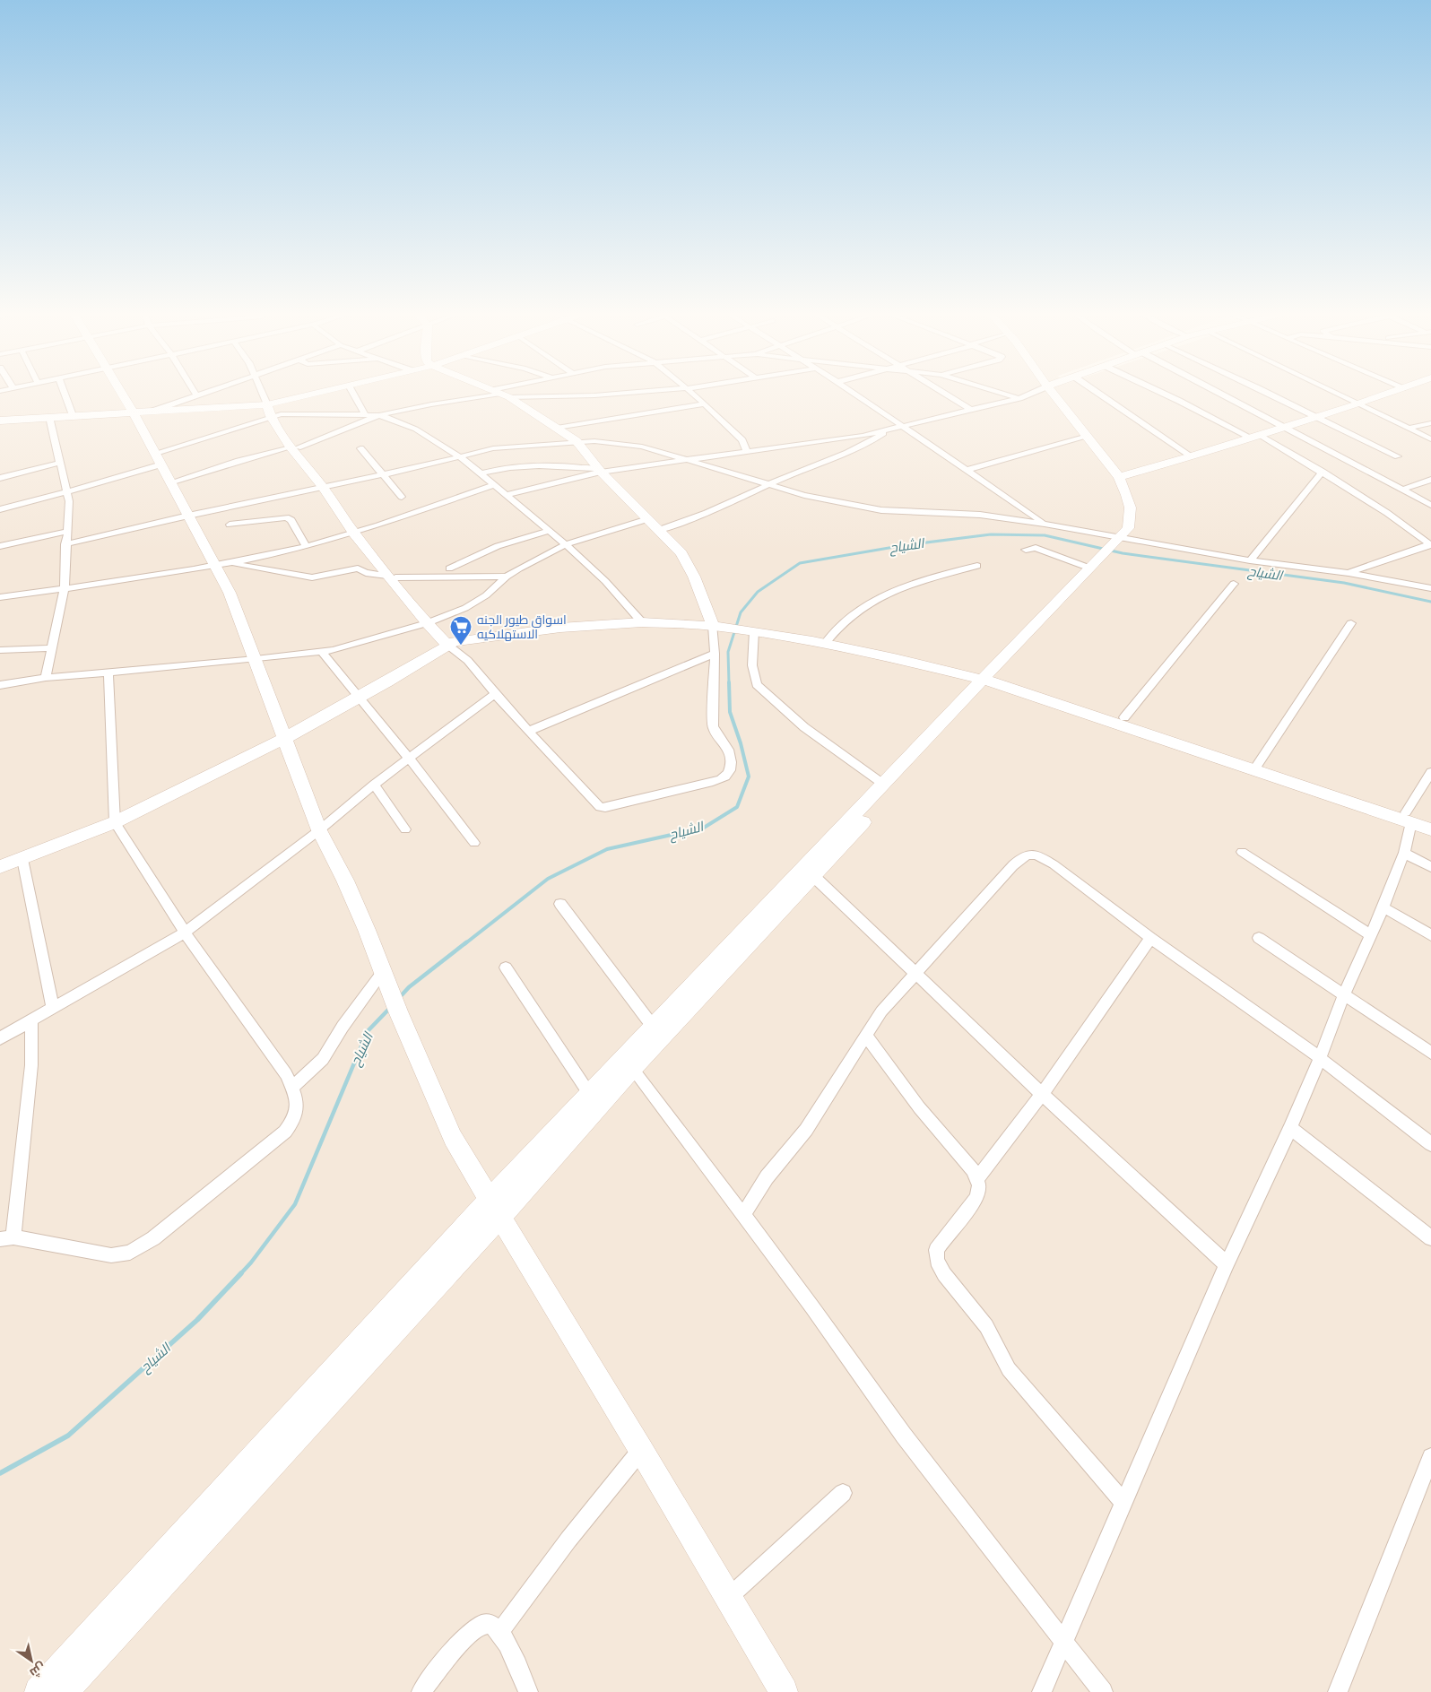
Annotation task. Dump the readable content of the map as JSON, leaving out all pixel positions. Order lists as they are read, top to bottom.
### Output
{
  "water": ["الشياح"],
  "places": {
    "supermarket": ["اسواق طيور الجنه الاستهلاكيه"]
  },
  "north": "bottom right"
}
